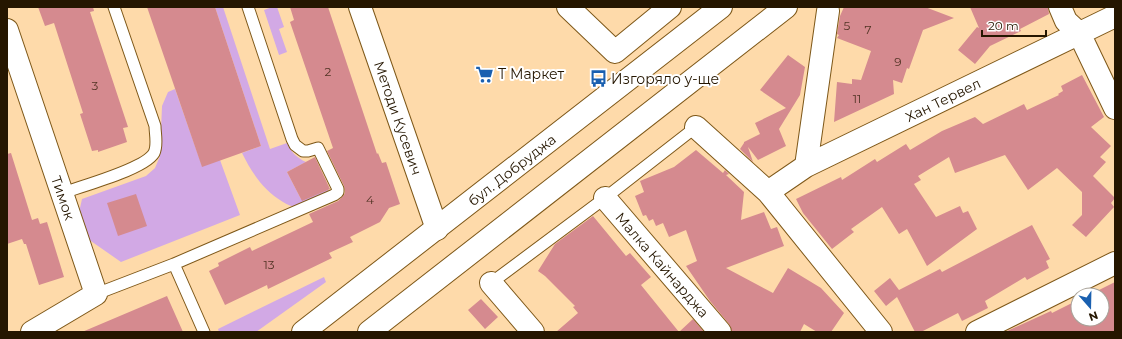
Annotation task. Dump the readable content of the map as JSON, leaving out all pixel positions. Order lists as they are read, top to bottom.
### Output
{
  "streets": {
    "street": [
      "Хан Тервел",
      "Методи Кусевич",
      "бул. Добруджа",
      "Тимок",
      "Малка Кайнарджа"
    ]
  },
  "crossings": [
    ["Методи Кусевич", "бул. Добруджа"]
  ],
  "places": {
    "supermarket": ["Т Маркет"],
    "bus stop": ["Изгоряло у-ще"]
  },
  "house_numbers": [
    "5",
    "7",
    "9",
    "2",
    "3",
    "11",
    "4",
    "13"
  ],
  "scale_bar": "20 m",
  "north": "bottom"
}
